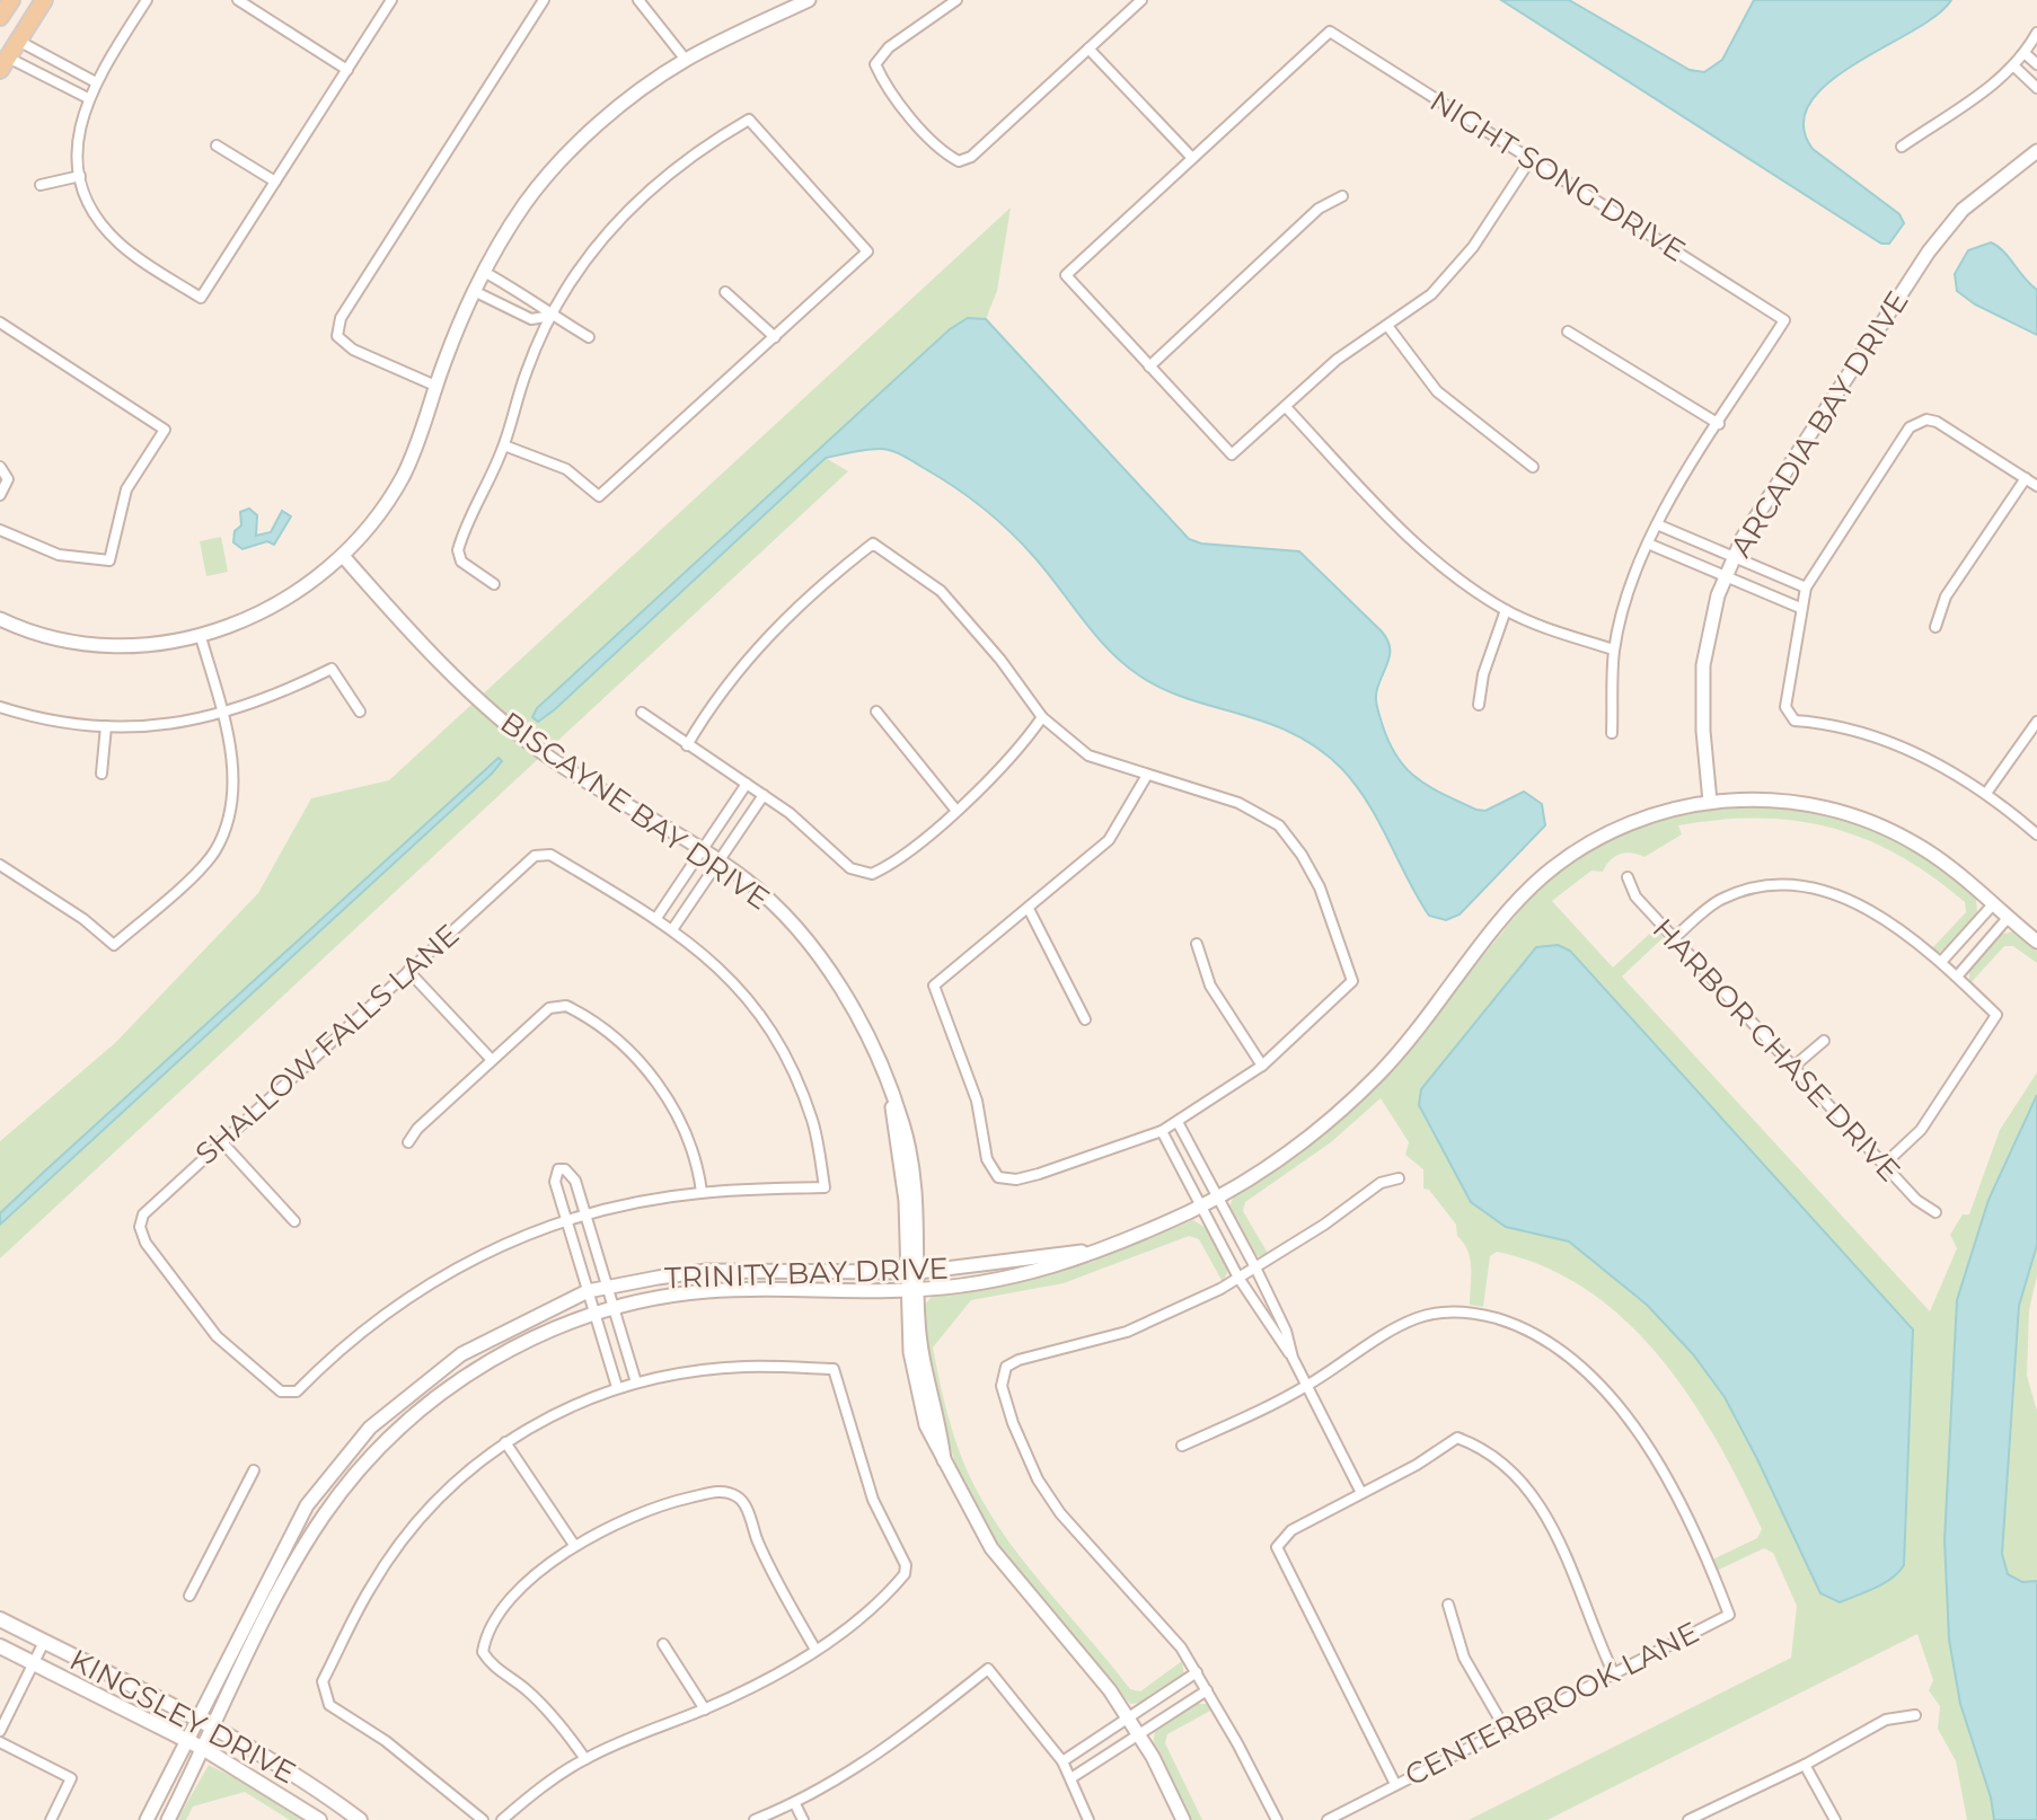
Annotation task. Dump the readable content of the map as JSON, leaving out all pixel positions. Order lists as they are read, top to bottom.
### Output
{
  "streets": {
    "main road": ["KINGSLEY DRIVE"],
    "street": [
      "NIGHT SONG DRIVE",
      "ARCADIA BAY DRIVE",
      "BISCAYNE BAY DRIVE",
      "SHALLOW FALLS LANE",
      "HARBOR CHASE DRIVE",
      "TRINITY BAY DRIVE",
      "CENTERBROOK LANE"
    ]
  },
  "crossings": [
    ["ARCADIA BAY DRIVE", "TRINITY BAY DRIVE"],
    ["BISCAYNE BAY DRIVE", "TRINITY BAY DRIVE"],
    ["TRINITY BAY DRIVE", "KINGSLEY DRIVE"]
  ]
}
